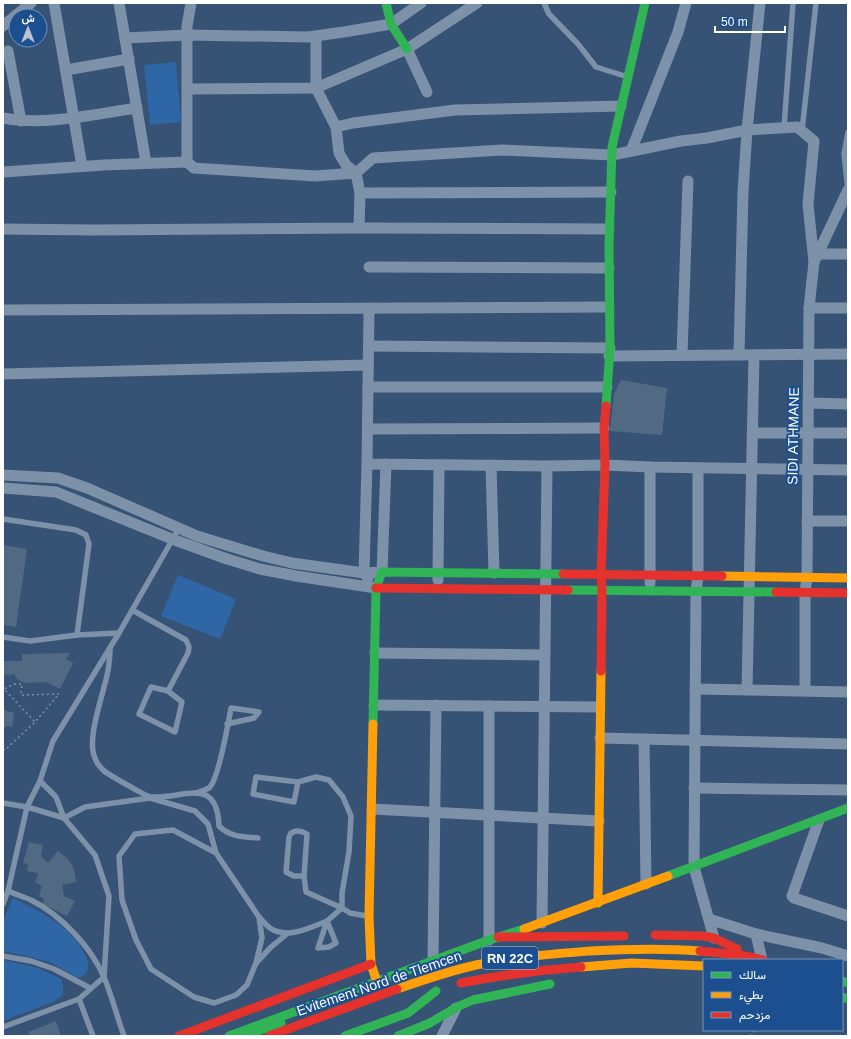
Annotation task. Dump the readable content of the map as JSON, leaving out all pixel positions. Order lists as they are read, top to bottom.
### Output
{
  "streets": {
    "main road": ["RN 22C", "Evitement Nord de Tlemcen"],
    "street": ["SIDI ATHMANE"]
  },
  "legend": ["سالك", "بطيء", "مزدحم"],
  "scale_bar": "50 m",
  "north": "top"
}
